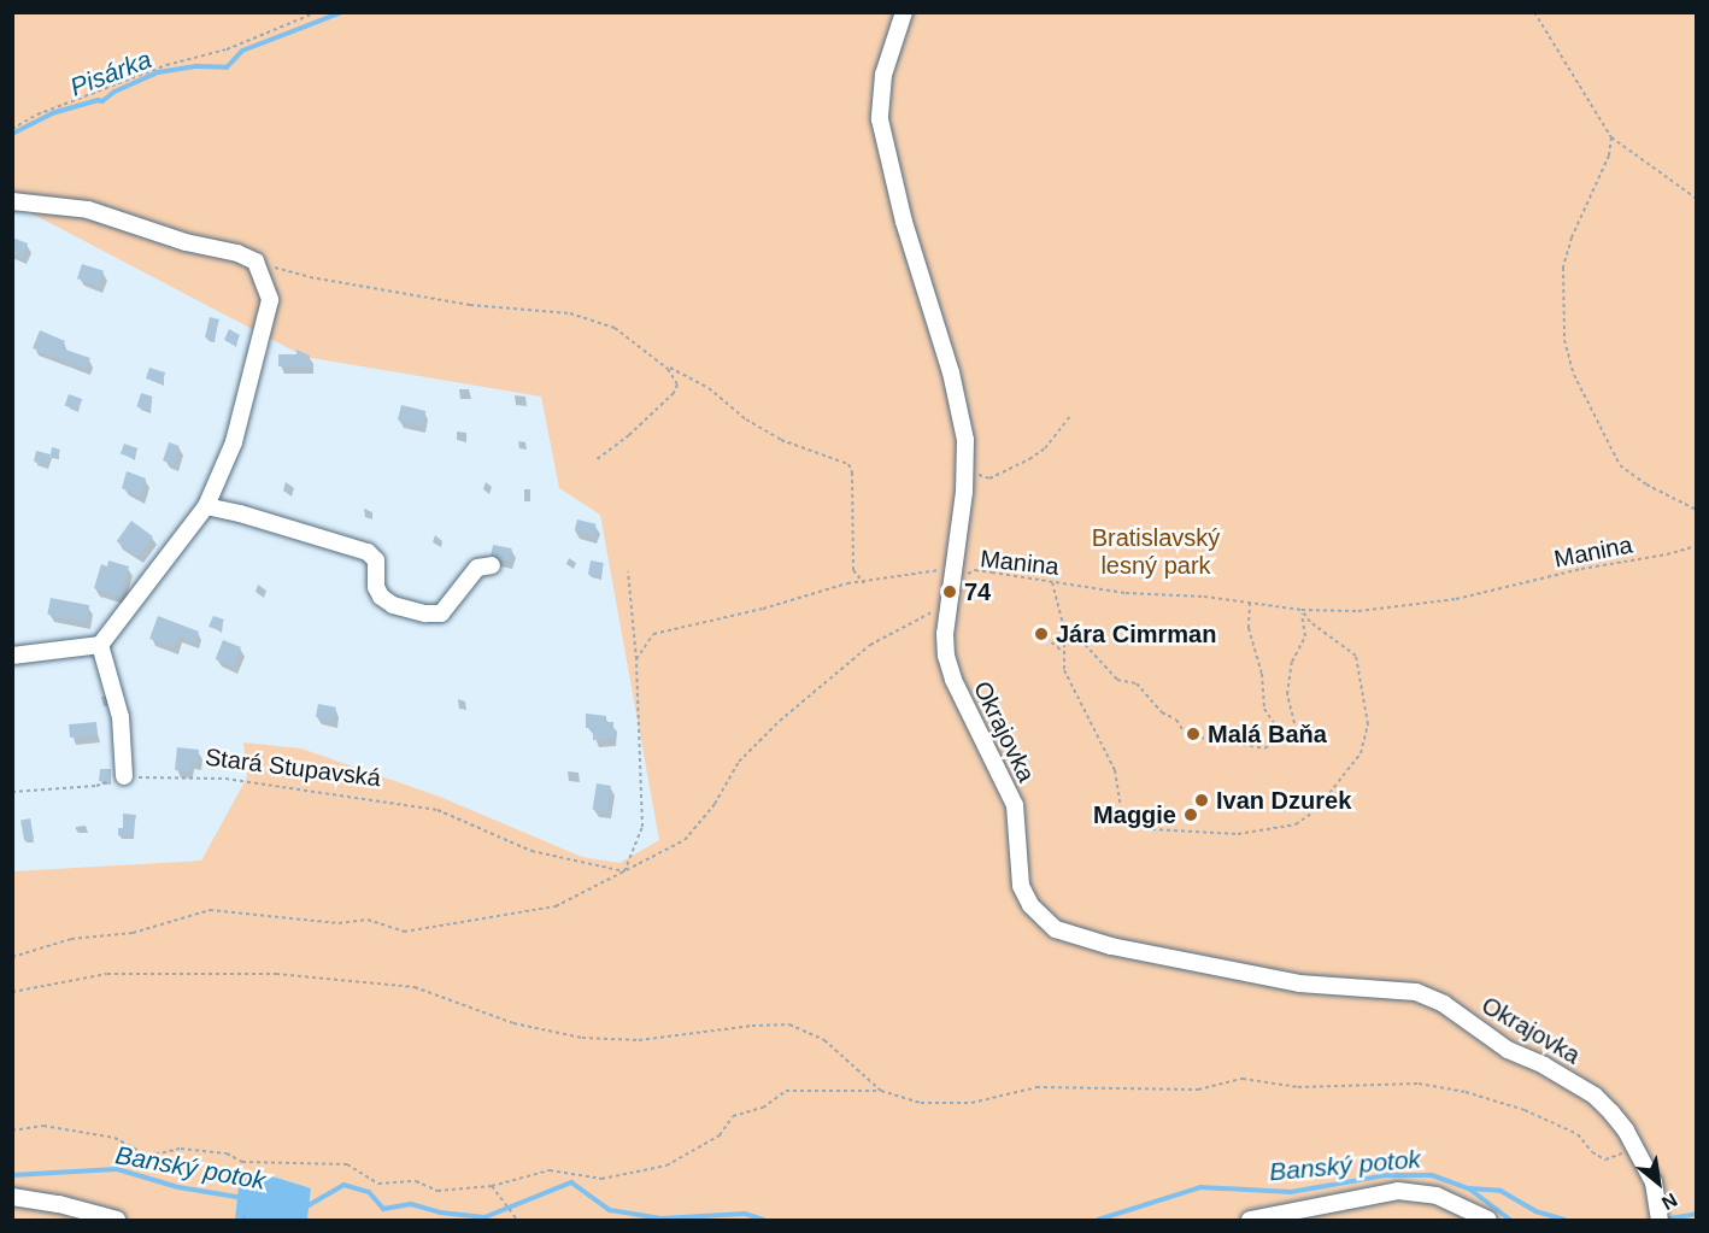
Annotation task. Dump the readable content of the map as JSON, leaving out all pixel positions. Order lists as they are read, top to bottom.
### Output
{
  "streets": {
    "street": ["Okrajovka"],
    "path": ["Manina", "Stará Stupavská"]
  },
  "crossings": [
    ["Manina", "Okrajovka"],
    ["Manina", "Stará Stupavská"]
  ],
  "water": ["Pisárka", "Banský potok"],
  "parks": ["Bratislavský lesný park"],
  "places": [
    "74",
    "Jára Cimrman",
    "Malá Baňa",
    "Ivan Dzurek",
    "Maggie"
  ],
  "north": "bottom right"
}
